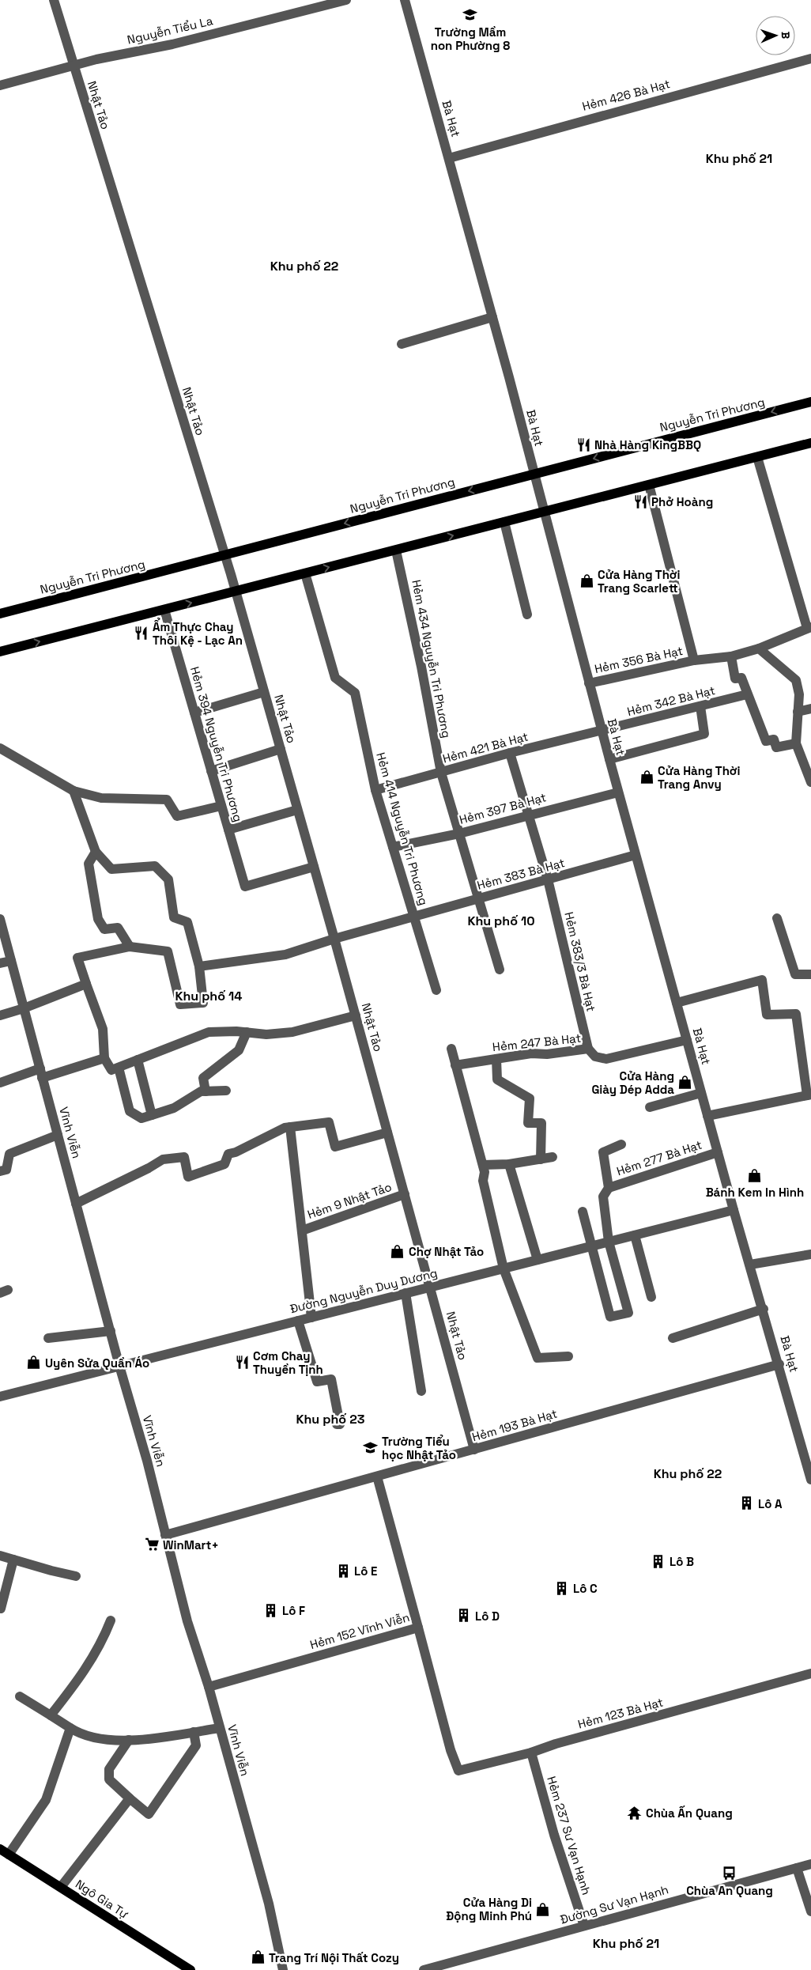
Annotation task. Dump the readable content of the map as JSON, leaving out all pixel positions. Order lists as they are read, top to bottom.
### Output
{
  "streets": {
    "main road": ["Nguyễn Tri Phương", "Ngô Gia Tự"],
    "street": [
      "Nguyễn Tiểu La",
      "Hẻm 426 Bà Hạt",
      "Nhật Tảo",
      "Bà Hạt",
      "Hẻm 434 Nguyễn Tri Phương",
      "Hẻm 356 Bà Hạt",
      "Hẻm 342 Bà Hạt",
      "Hẻm 394 Nguyễn Tri Phương",
      "Hẻm 421 Bà Hạt",
      "Hẻm 397 Bà Hạt",
      "Hẻm 414 Nguyễn Tri Phương",
      "Hẻm 383 Bà Hạt",
      "Hẻm 383/3 Bà Hạt",
      "Hẻm 247 Bà Hạt",
      "Vĩnh Viễn",
      "Hẻm 277 Bà Hạt",
      "Hẻm 9 Nhật Tảo",
      "Đường Nguyễn Duy Dương",
      "Hẻm 193 Bà Hạt",
      "Hẻm 152 Vĩnh Viễn",
      "Hẻm 123 Bà Hạt",
      "Hẻm 237 Sư Vạn Hạnh",
      "Đường Sư Vạn Hạnh"
    ]
  },
  "crossings": [
    ["Nguyễn Tiểu La", "Nhật Tảo"],
    ["Hẻm 426 Bà Hạt", "Bà Hạt"],
    ["Nhật Tảo", "Nguyễn Tri Phương"],
    ["Nhật Tảo", "Hẻm 394 Nguyễn Tri Phương"],
    ["Nhật Tảo", "Hẻm 383 Bà Hạt"],
    ["Nhật Tảo", "Hẻm 9 Nhật Tảo"],
    ["Nhật Tảo", "Đường Nguyễn Duy Dương"],
    ["Nhật Tảo", "Hẻm 193 Bà Hạt"],
    ["Bà Hạt", "Nguyễn Tri Phương"],
    ["Bà Hạt", "Hẻm 356 Bà Hạt"],
    ["Bà Hạt", "Hẻm 342 Bà Hạt"],
    ["Bà Hạt", "Hẻm 421 Bà Hạt"],
    ["Bà Hạt", "Hẻm 397 Bà Hạt"],
    ["Bà Hạt", "Hẻm 383 Bà Hạt"],
    ["Bà Hạt", "Hẻm 247 Bà Hạt"],
    ["Bà Hạt", "Hẻm 277 Bà Hạt"],
    ["Bà Hạt", "Đường Nguyễn Duy Dương"],
    ["Bà Hạt", "Hẻm 193 Bà Hạt"],
    ["Hẻm 434 Nguyễn Tri Phương", "Hẻm 421 Bà Hạt"],
    ["Hẻm 434 Nguyễn Tri Phương", "Hẻm 397 Bà Hạt"],
    ["Hẻm 434 Nguyễn Tri Phương", "Hẻm 383 Bà Hạt"],
    ["Hẻm 342 Bà Hạt", "Hẻm 421 Bà Hạt"],
    ["Hẻm 421 Bà Hạt", "Hẻm 414 Nguyễn Tri Phương"],
    ["Hẻm 421 Bà Hạt", "Hẻm 383/3 Bà Hạt"],
    ["Hẻm 397 Bà Hạt", "Hẻm 414 Nguyễn Tri Phương"],
    ["Hẻm 397 Bà Hạt", "Hẻm 383/3 Bà Hạt"],
    ["Hẻm 414 Nguyễn Tri Phương", "Hẻm 383 Bà Hạt"],
    ["Hẻm 383 Bà Hạt", "Hẻm 383/3 Bà Hạt"],
    ["Hẻm 383/3 Bà Hạt", "Hẻm 247 Bà Hạt"],
    ["Vĩnh Viễn", "Đường Nguyễn Duy Dương"],
    ["Vĩnh Viễn", "Hẻm 193 Bà Hạt"],
    ["Vĩnh Viễn", "Hẻm 152 Vĩnh Viễn"],
    ["Hẻm 152 Vĩnh Viễn", "Hẻm 123 Bà Hạt"],
    ["Hẻm 123 Bà Hạt", "Hẻm 237 Sư Vạn Hạnh"],
    ["Hẻm 237 Sư Vạn Hạnh", "Đường Sư Vạn Hạnh"]
  ],
  "districts": [
    "Khu phố 21",
    "Khu phố 22",
    "Khu phố 10",
    "Khu phố 14",
    "Khu phố 23",
    "Khu phố 22",
    "Khu phố 21"
  ],
  "places": {
    "school or university": ["Trường Mầm non Phường 8", "Trường Tiểu học Nhật Tảo"],
    "restaurant": [
      "Nhà Hàng KingBBQ",
      "Phở Hoàng",
      "Ẩm Thực Chay Thôi Kệ - Lạc An",
      "Cơm Chay Thuyền Tịnh"
    ],
    "shop": [
      "Cửa Hàng Thời Trang Scarlett",
      "Cửa Hàng Thời Trang Anvy",
      "Cửa Hàng Giày Dép Adda",
      "Bánh Kem In Hình",
      "Chợ Nhật Tảo",
      "Uyên Sửa Quần Áo",
      "Cửa Hàng Di Động Minh Phú",
      "Trang Trí Nội Thất Cozy"
    ],
    "building": [
      "Lô A",
      "Lô B",
      "Lô E",
      "Lô C",
      "Lô F",
      "Lô D"
    ],
    "supermarket": ["WinMart+"],
    "temple": ["Chùa Ấn Quang"],
    "bus stop": ["Chùa An Quang"]
  },
  "north": "right"
}
